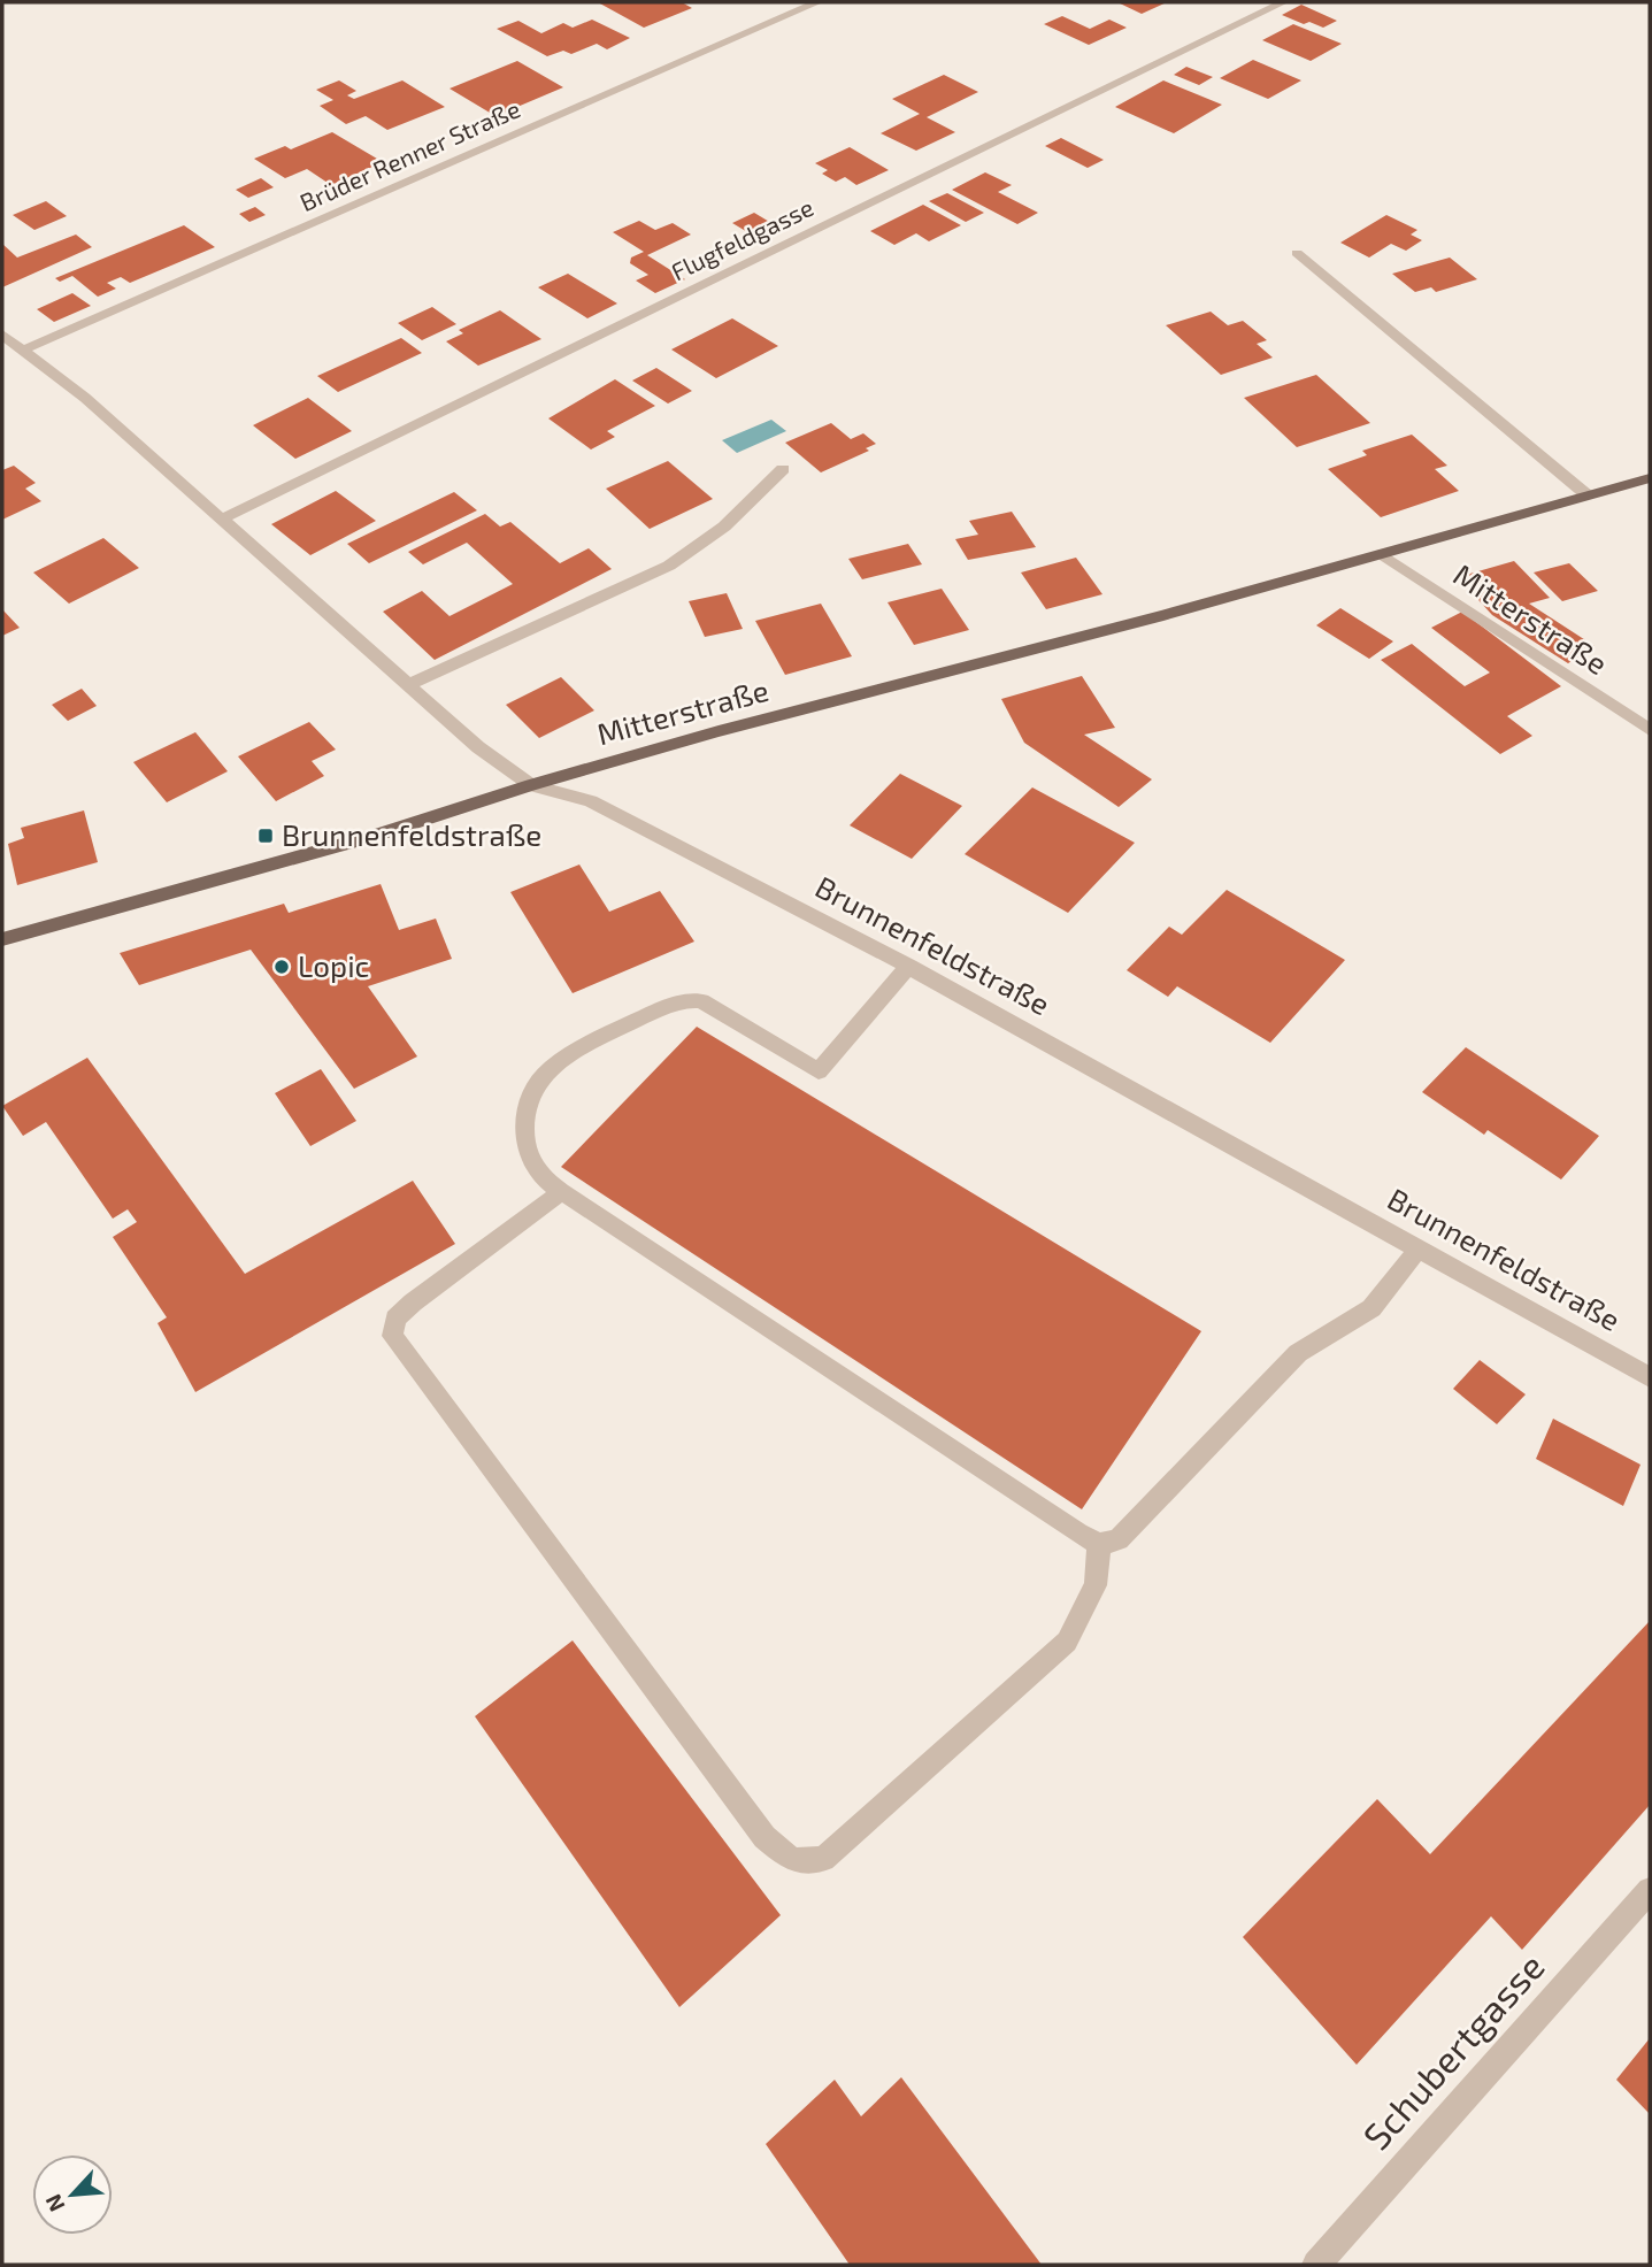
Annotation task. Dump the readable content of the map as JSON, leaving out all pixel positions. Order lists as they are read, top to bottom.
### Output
{
  "streets": {
    "main road": ["Mitterstraße"],
    "street": [
      "Brüder Renner Straße",
      "Flugfeldgasse",
      "Brunnenfeldstraße",
      "Schubertgasse"
    ]
  },
  "crossings": [
    ["Brüder Renner Straße", "Brunnenfeldstraße"],
    ["Flugfeldgasse", "Brunnenfeldstraße"],
    ["Mitterstraße", "Brunnenfeldstraße"]
  ],
  "places": {
    "transit": ["Brunnenfeldstraße"],
    "other": ["Lopic"]
  },
  "north": "bottom left"
}
